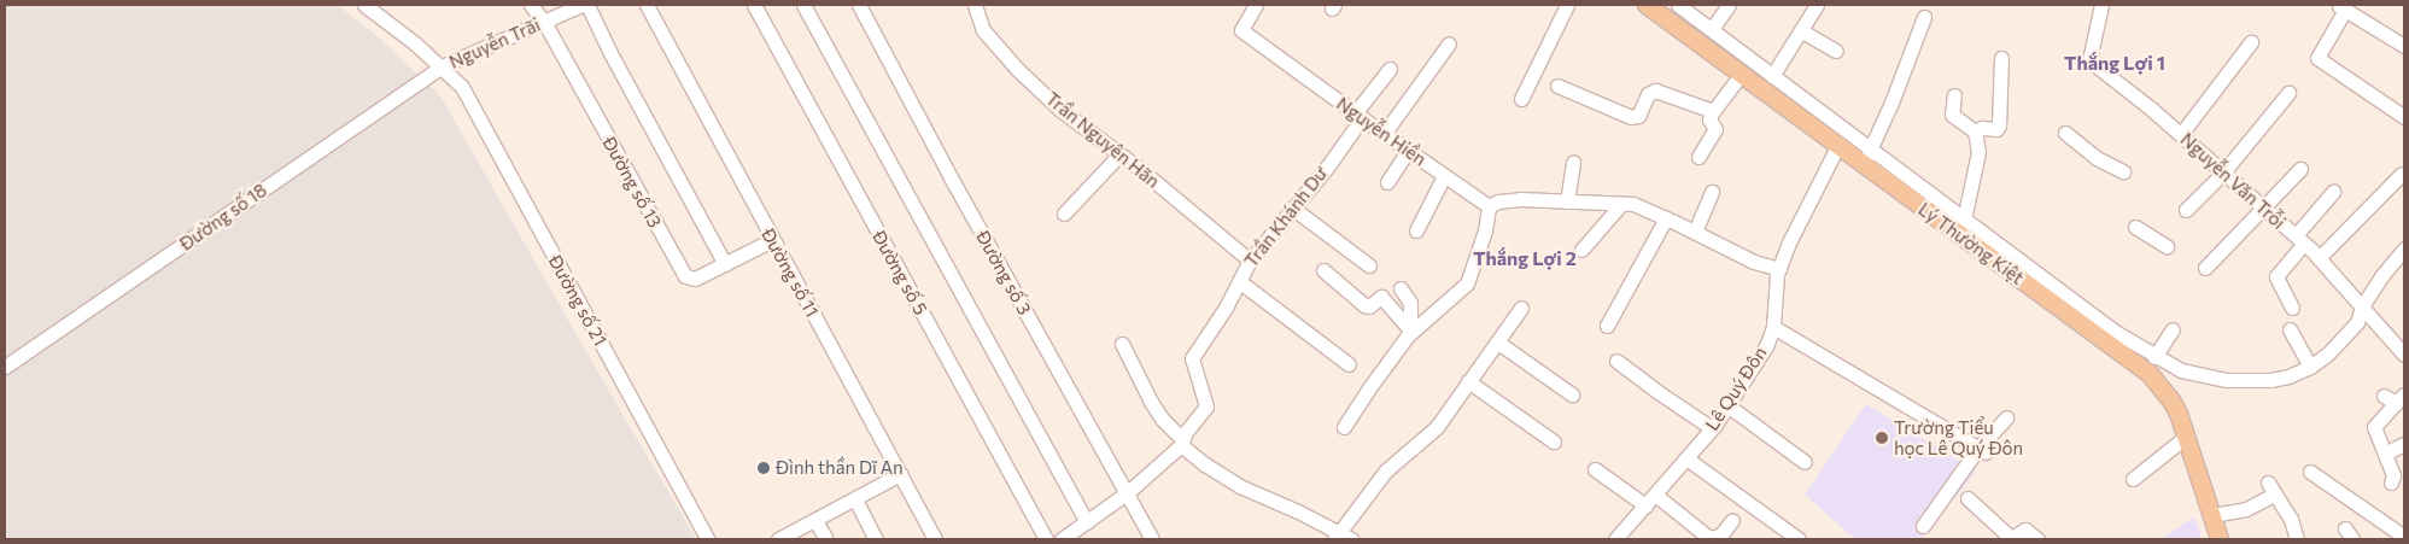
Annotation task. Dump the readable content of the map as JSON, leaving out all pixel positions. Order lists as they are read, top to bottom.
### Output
{
  "streets": {
    "main road": ["Lý Thường Kiệt"],
    "street": [
      "Nguyễn Trãi",
      "Nguyễn Hiền",
      "Trần Nguyên Hãn",
      "Nguyễn Văn Trỗi",
      "Đường số 13",
      "Đường số 18",
      "Trần Khánh Dư",
      "Đường số 11",
      "Đường số 5",
      "Đường số 3",
      "Đường số 21",
      "Lê Quý Đôn"
    ]
  },
  "crossings": [
    ["Nguyễn Trãi", "Đường số 13"],
    ["Nguyễn Trãi", "Đường số 18"],
    ["Nguyễn Trãi", "Đường số 21"],
    ["Nguyễn Hiền", "Trần Khánh Dư"],
    ["Trần Nguyên Hãn", "Trần Khánh Dư"],
    ["Đường số 13", "Đường số 11"],
    ["Đường số 18", "Đường số 21"],
    ["Lý Thường Kiệt", "Lê Quý Đôn"]
  ],
  "districts": ["Thắng Lợi 1", "Thắng Lợi 2"],
  "places": ["Trường Tiểu học Lê Quý Đôn", "Đình thần Dĩ An"]
}
